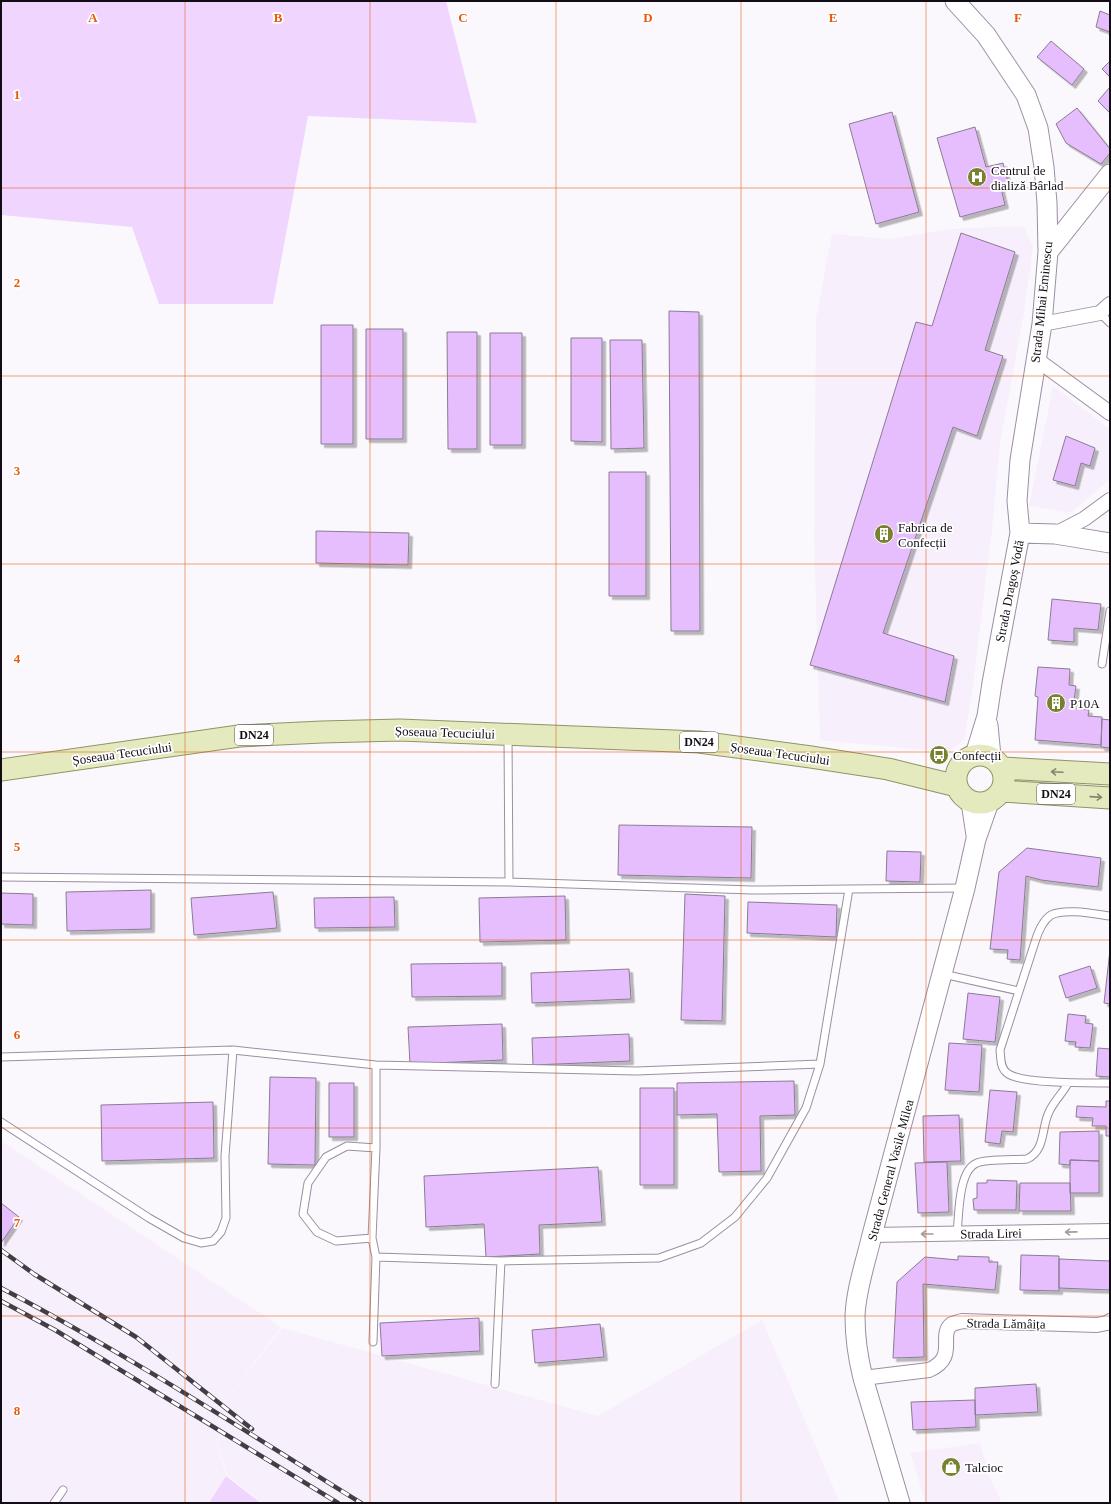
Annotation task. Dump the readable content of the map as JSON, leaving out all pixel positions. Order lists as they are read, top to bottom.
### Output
{
  "streets": {
    "main road": [
      "Strada Mihai Eminescu",
      "Strada Dragoș Vodă",
      "Șoseaua Tecuciului",
      "DN24",
      "Strada General Vasile Milea"
    ],
    "street": ["Strada Lirei", "Strada Lămâița"]
  },
  "crossings": [
    ["Strada Mihai Eminescu", "Strada Dragoș Vodă"],
    ["Strada Dragoș Vodă", "Șoseaua Tecuciului"],
    ["Strada Dragoș Vodă", "DN24"],
    ["Strada Dragoș Vodă", "Strada General Vasile Milea"],
    ["Șoseaua Tecuciului", "DN24"],
    ["Șoseaua Tecuciului", "Strada General Vasile Milea"],
    ["DN24", "Strada General Vasile Milea"],
    ["Strada General Vasile Milea", "Strada Lirei"],
    ["Strada General Vasile Milea", "Strada Lămâița"]
  ],
  "one_way": ["Strada Lirei"],
  "places": {
    "hospital": ["Centrul de dializă Bârlad"],
    "building": ["Fabrica de Confecții", "P10A"],
    "bus stop": ["Confecții"],
    "shop": ["Talcioc"]
  },
  "grid": {
    "columns": [
      "A",
      "B",
      "C",
      "D",
      "E",
      "F"
    ],
    "rows": [
      "1",
      "2",
      "3",
      "4",
      "5",
      "6",
      "7",
      "8"
    ]
  }
}
